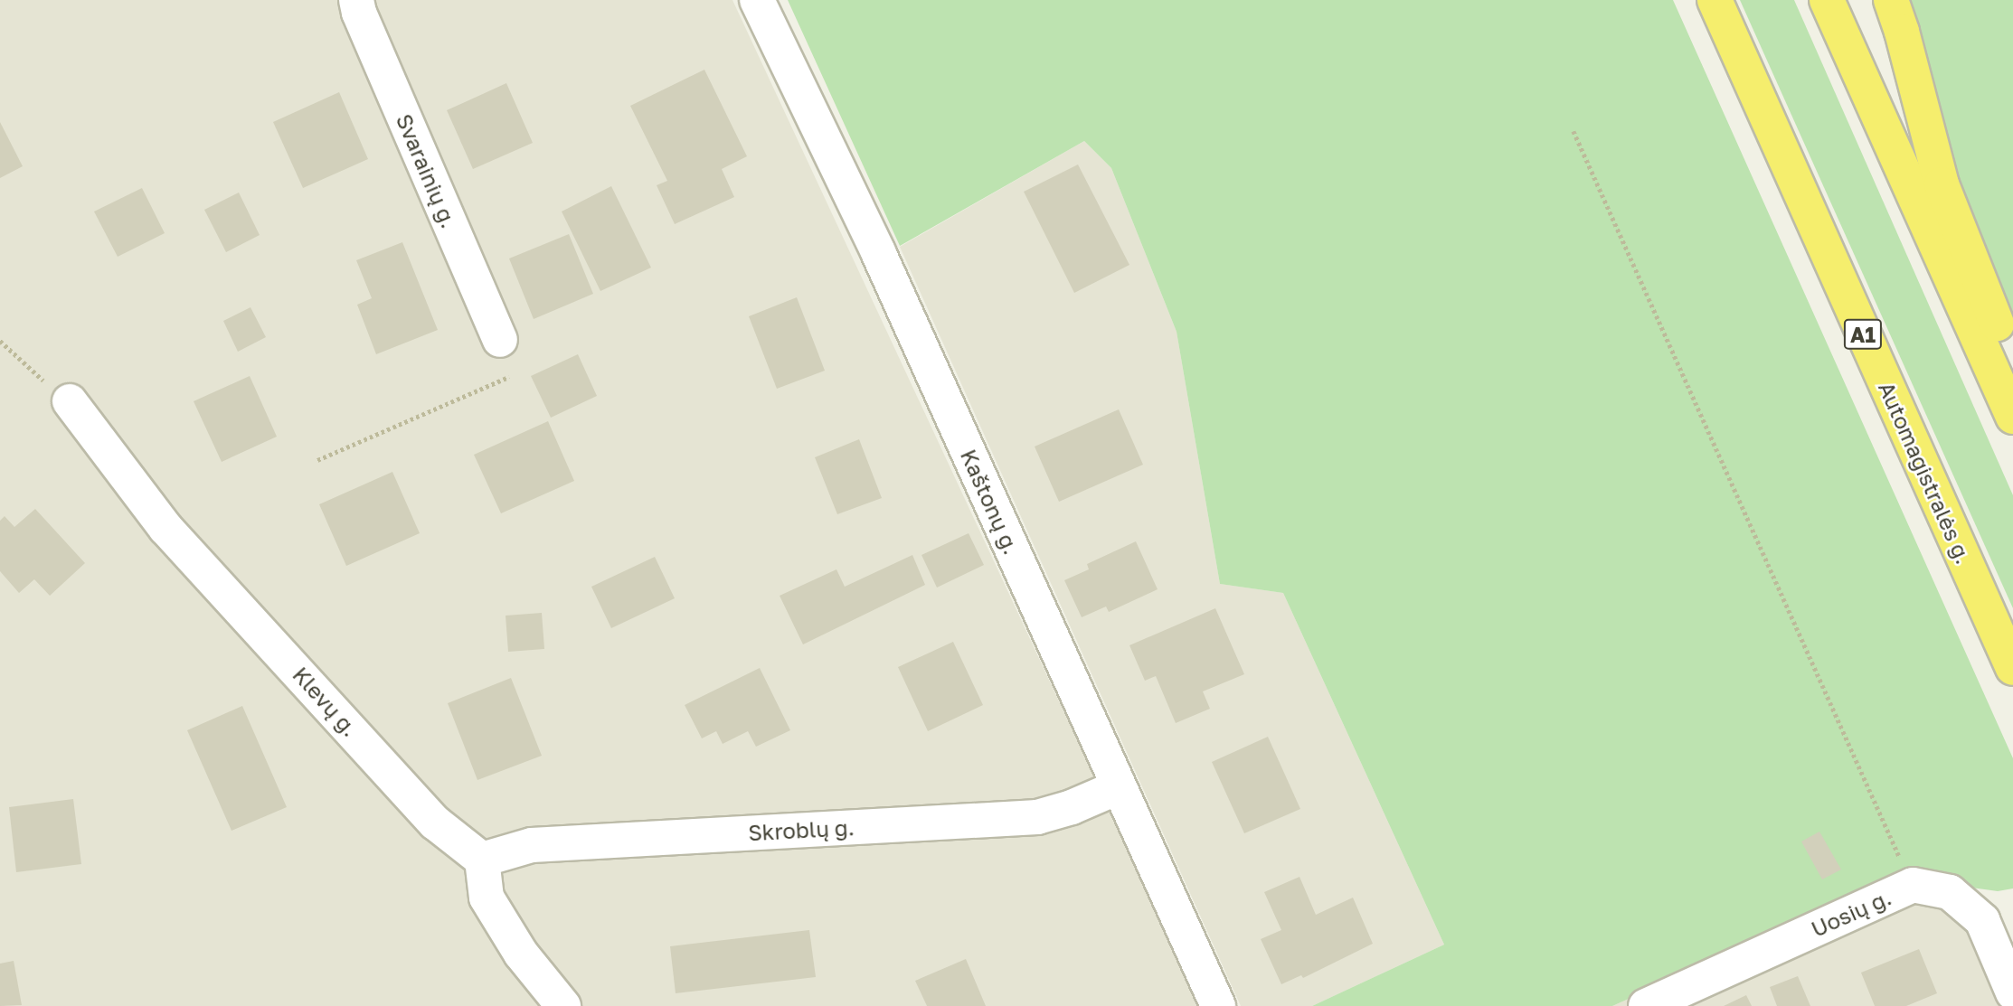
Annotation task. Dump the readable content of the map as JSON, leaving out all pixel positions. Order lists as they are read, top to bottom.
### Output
{
  "streets": {
    "highway": ["A1", "Automagistralės g."],
    "street": [
      "Svarainių g.",
      "Kaštonų g.",
      "Klevų g.",
      "Skroblų g.",
      "Uosių g."
    ]
  },
  "crossings": [
    ["Kaštonų g.", "Skroblų g."],
    ["Klevų g.", "Skroblų g."]
  ]
}
